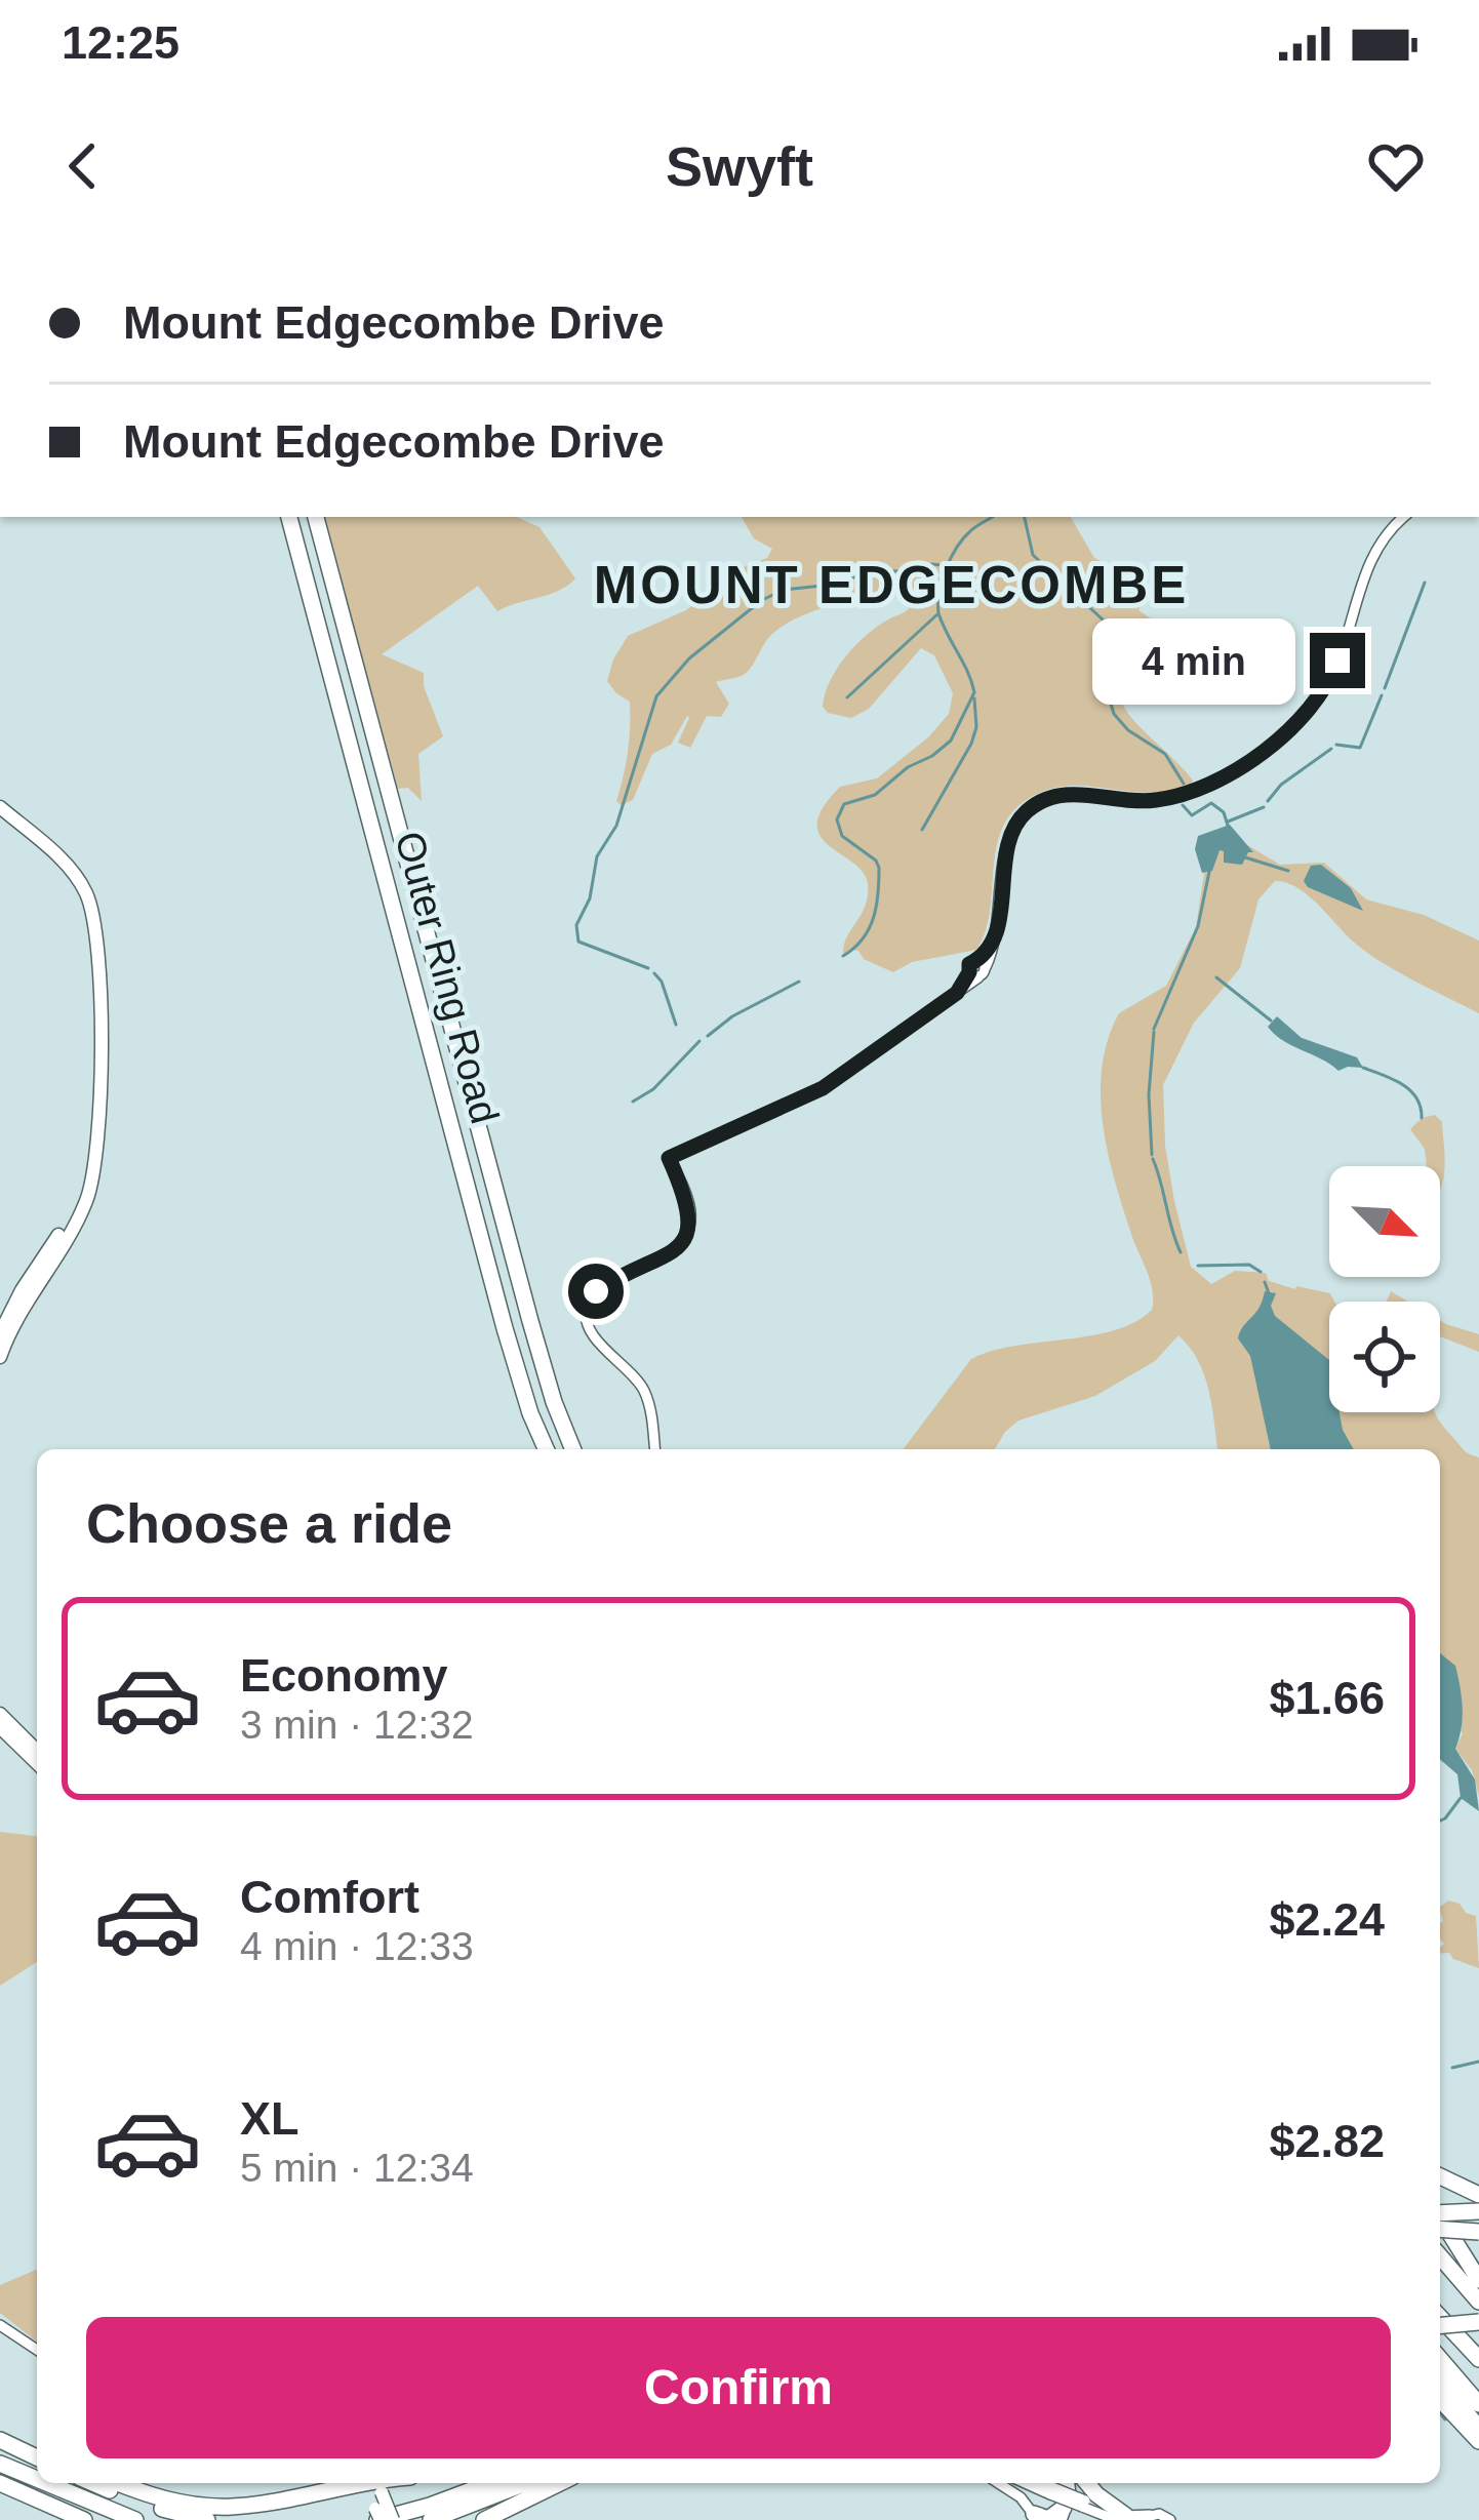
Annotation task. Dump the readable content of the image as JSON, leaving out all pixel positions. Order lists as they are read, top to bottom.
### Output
{
  "streets": {
    "highway": ["Outer Ring Road"]
  },
  "districts": ["MOUNT EDGECOMBE"],
  "north": "bottom right",
  "page": {
    "status": "12:25",
    "header": "Swyft",
    "banner": ["Mount Edgecombe Drive", "Mount Edgecombe Drive"],
    "bubble": "4 min",
    "heading": "Choose a ride",
    "list": [
      {
        "name": "Economy",
        "note": "3 min · 12:32",
        "value": "$1.66"
      },
      {
        "name": "Comfort",
        "note": "4 min · 12:33",
        "value": "$2.24"
      },
      {
        "name": "XL",
        "note": "5 min · 12:34",
        "value": "$2.82"
      }
    ],
    "buttons": "Confirm"
  }
}
